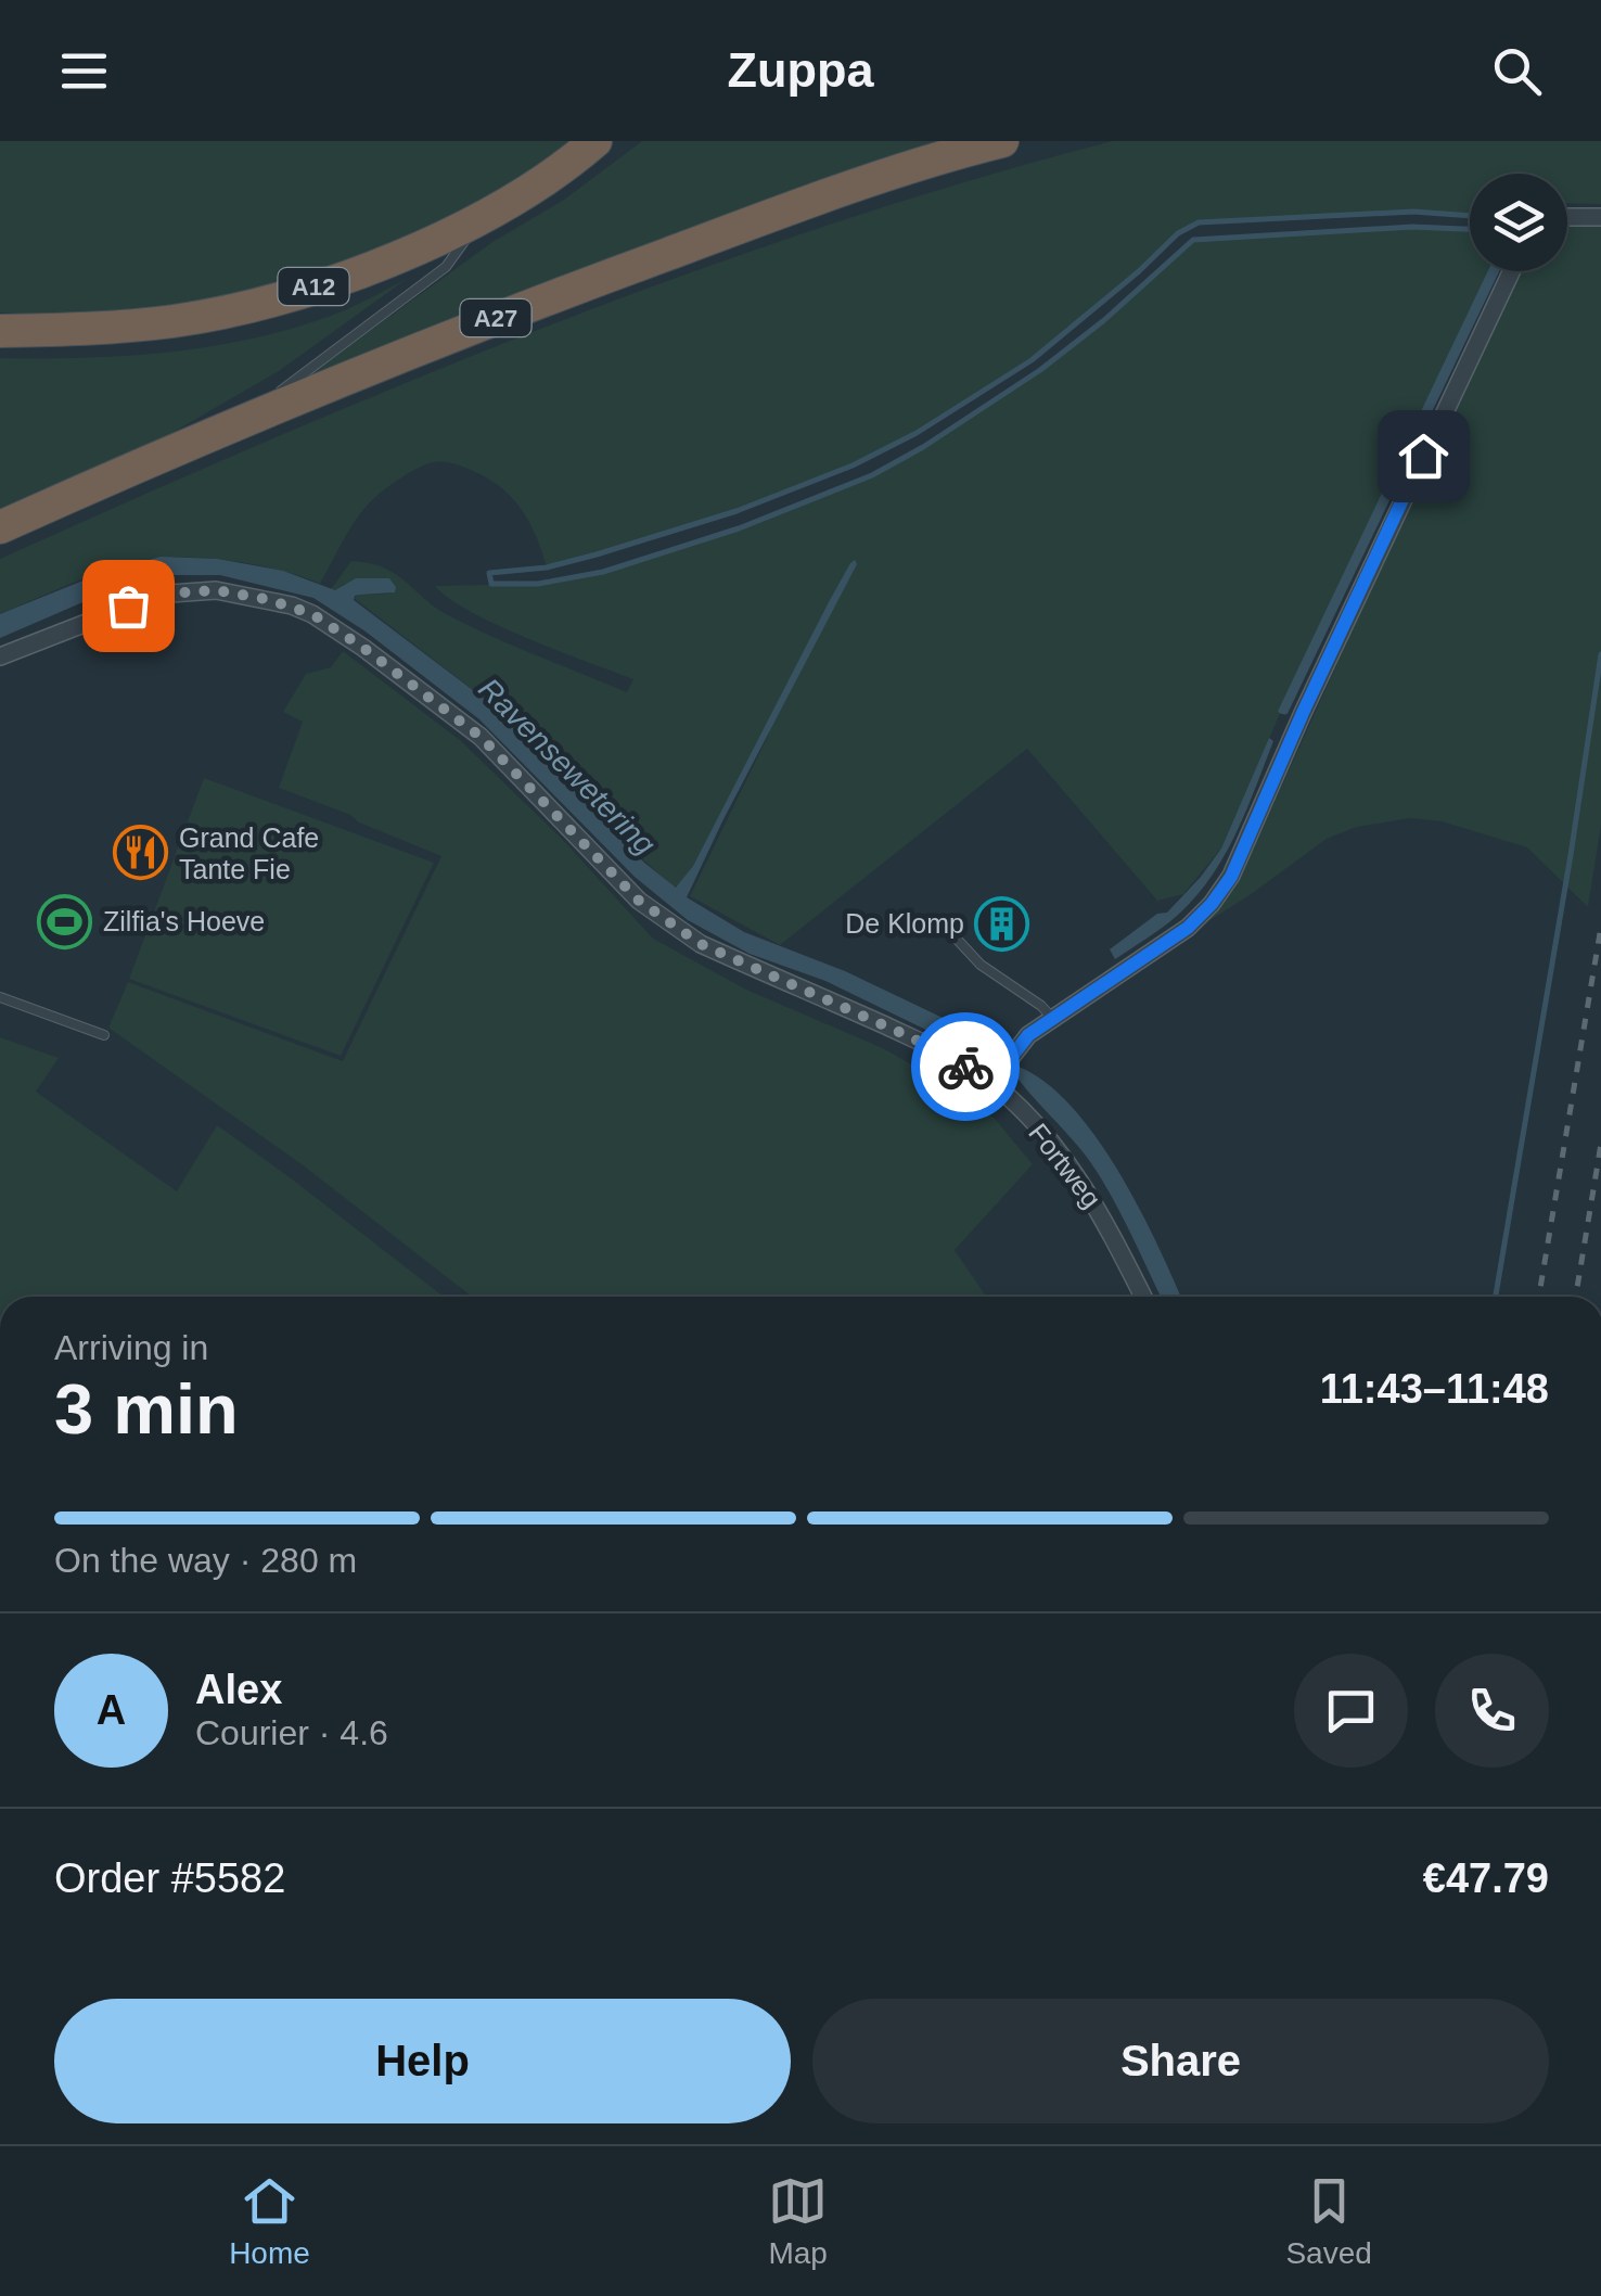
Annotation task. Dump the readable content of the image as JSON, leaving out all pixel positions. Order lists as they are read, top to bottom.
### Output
{
  "streets": {
    "highway": ["A12", "A27"],
    "street": ["Fortweg"]
  },
  "water": ["Ravensewetering"],
  "places": {
    "restaurant": ["Grand Cafe Tante Fie"],
    "sports": ["Zilfia's Hoeve"],
    "building": ["De Klomp"]
  },
  "page": {
    "header": "Zuppa",
    "heading": ["3 min", "Arriving in", "11:43–11:48"],
    "panel": [
      "Alex",
      "Courier · 4.6",
      "Order #5582",
      "€47.79"
    ],
    "bar": "On the way · 280 m",
    "round": "A",
    "buttons": ["Help", "Share"],
    "tabs": ["Home", "Map", "Saved"]
  }
}
